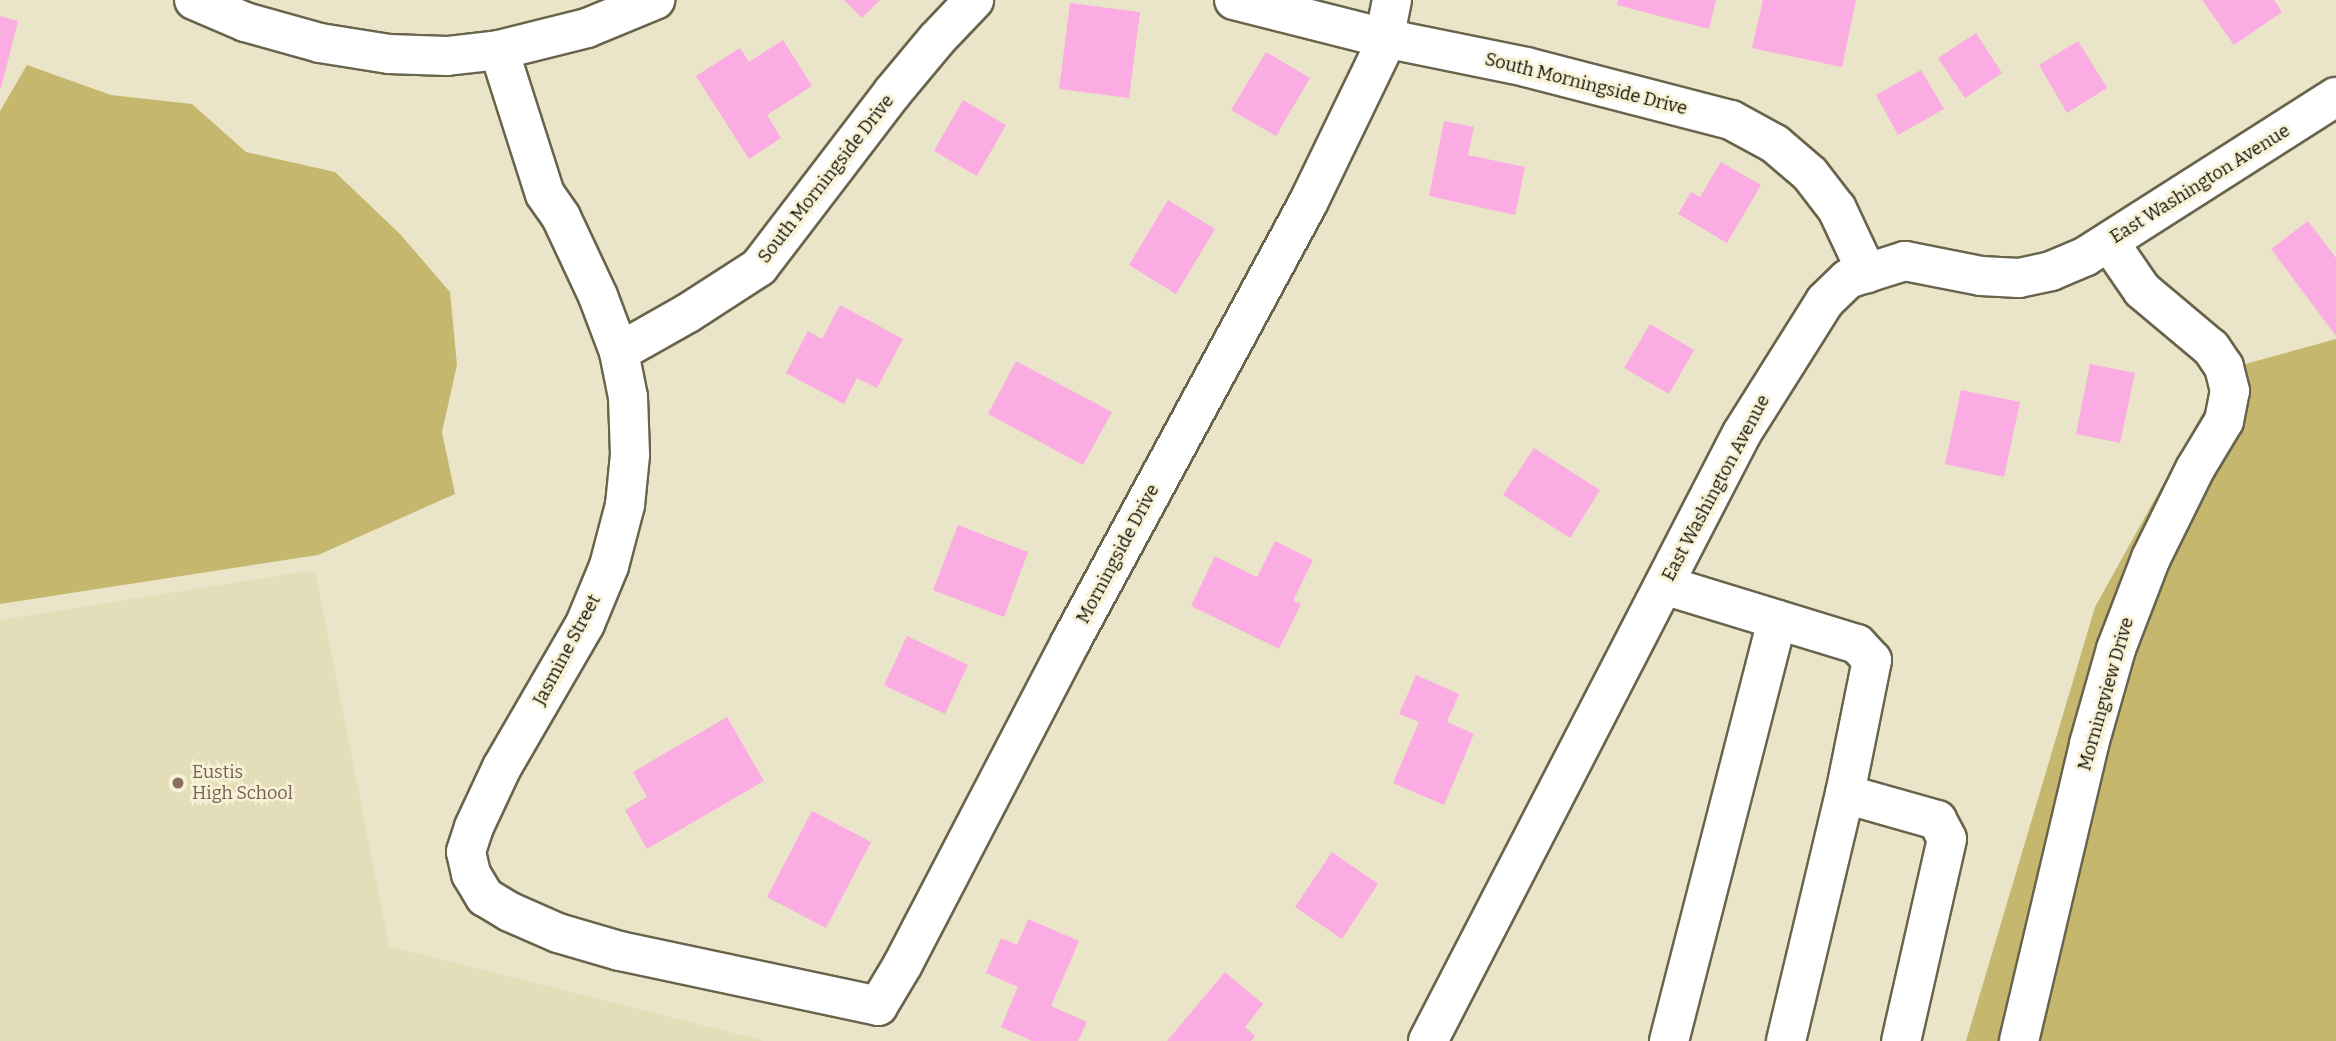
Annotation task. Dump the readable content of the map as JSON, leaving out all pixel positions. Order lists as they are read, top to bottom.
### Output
{
  "streets": {
    "street": [
      "South Morningside Drive",
      "East Washington Avenue",
      "Morningside Drive",
      "Jasmine Street",
      "Morningview Drive"
    ]
  },
  "crossings": [
    ["South Morningside Drive", "East Washington Avenue"],
    ["South Morningside Drive", "Morningside Drive"],
    ["South Morningside Drive", "Jasmine Street"],
    ["East Washington Avenue", "Morningview Drive"],
    ["Morningside Drive", "Jasmine Street"]
  ],
  "places": ["Eustis High School"]
}
